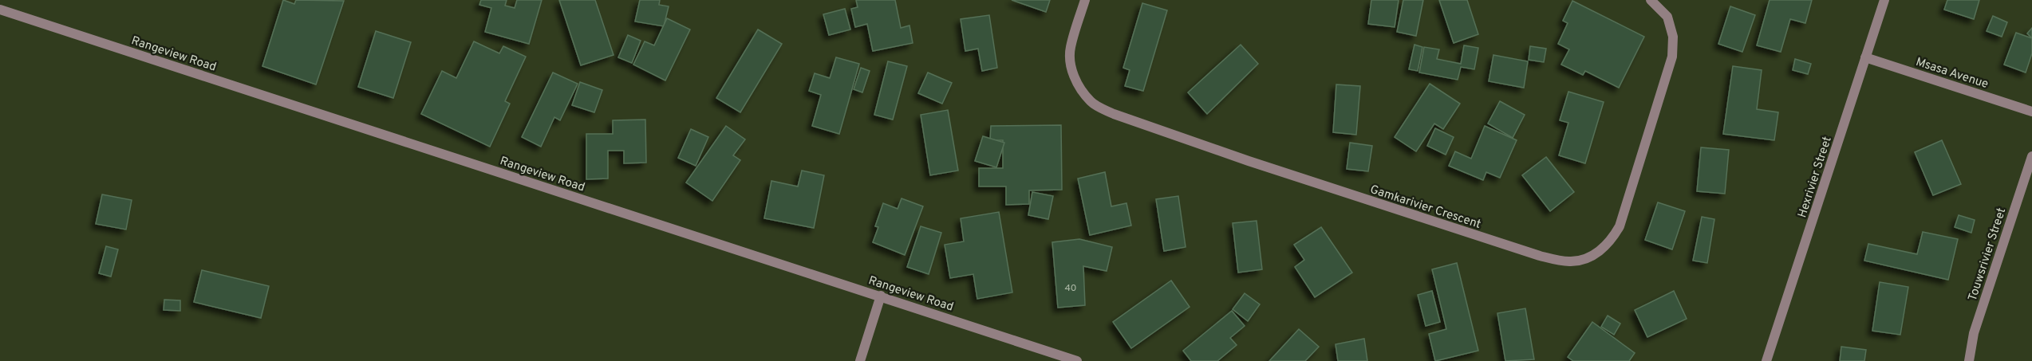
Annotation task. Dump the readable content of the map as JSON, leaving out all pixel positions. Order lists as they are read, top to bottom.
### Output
{
  "streets": {
    "street": [
      "Rangeview Road",
      "Msasa Avenue",
      "Hexrivier Street",
      "Gamkarivier Crescent",
      "Touwsrivier Street"
    ]
  },
  "crossings": [
    ["Msasa Avenue", "Hexrivier Street"]
  ],
  "house_numbers": ["40"]
}
